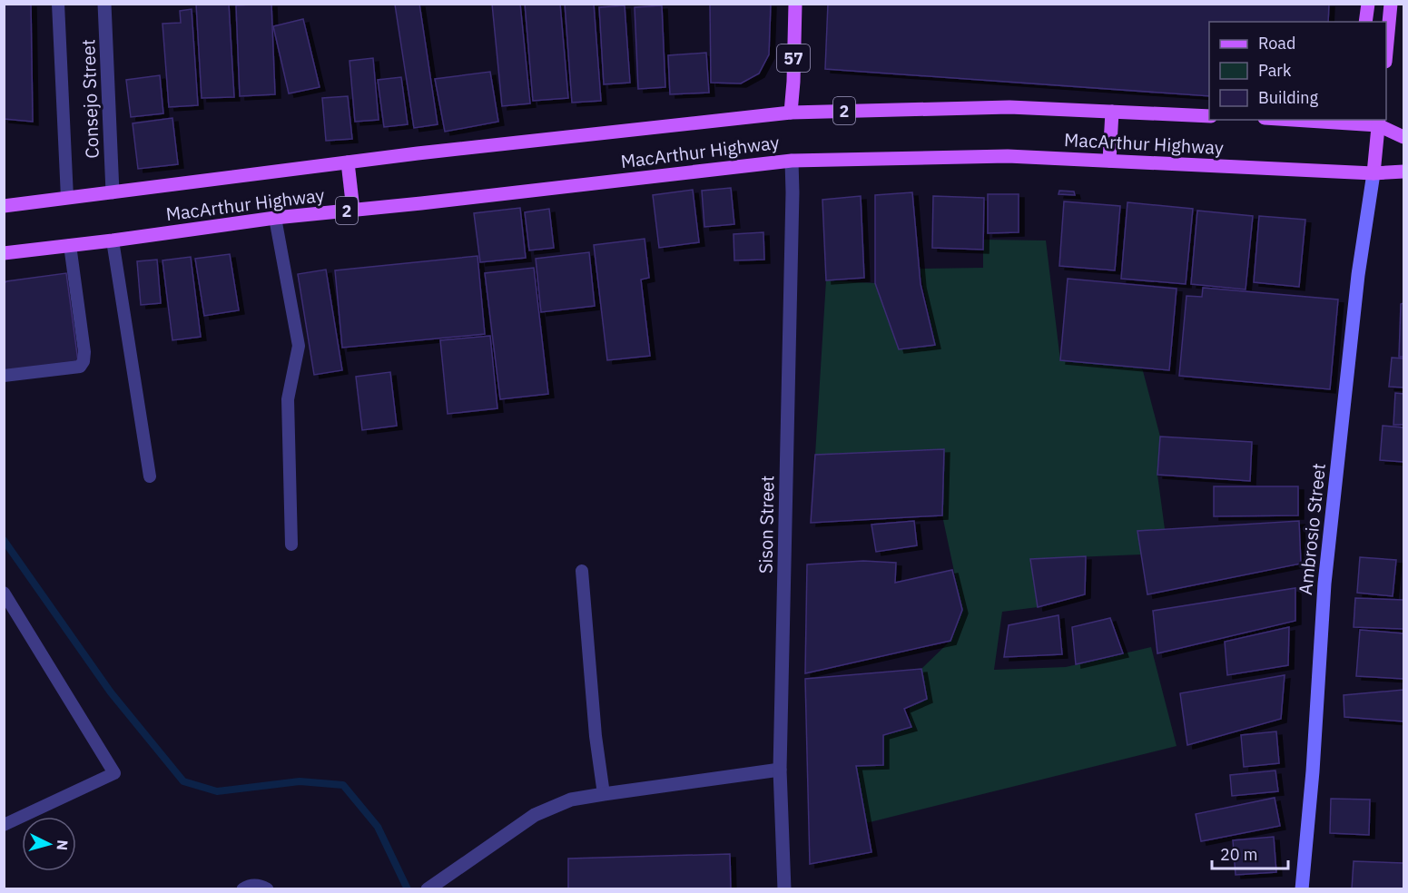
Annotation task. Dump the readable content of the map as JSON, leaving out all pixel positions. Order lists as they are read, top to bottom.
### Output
{
  "streets": {
    "main road": [
      "57",
      "2",
      "MacArthur Highway",
      "Ambrosio Street"
    ],
    "street": ["Consejo Street", "Sison Street"]
  },
  "crossings": [
    ["57", "MacArthur Highway"],
    ["Consejo Street", "MacArthur Highway"],
    ["MacArthur Highway", "Sison Street"],
    ["MacArthur Highway", "Ambrosio Street"]
  ],
  "legend": ["Road", "Park", "Building"],
  "scale_bar": "20 m",
  "north": "right"
}
